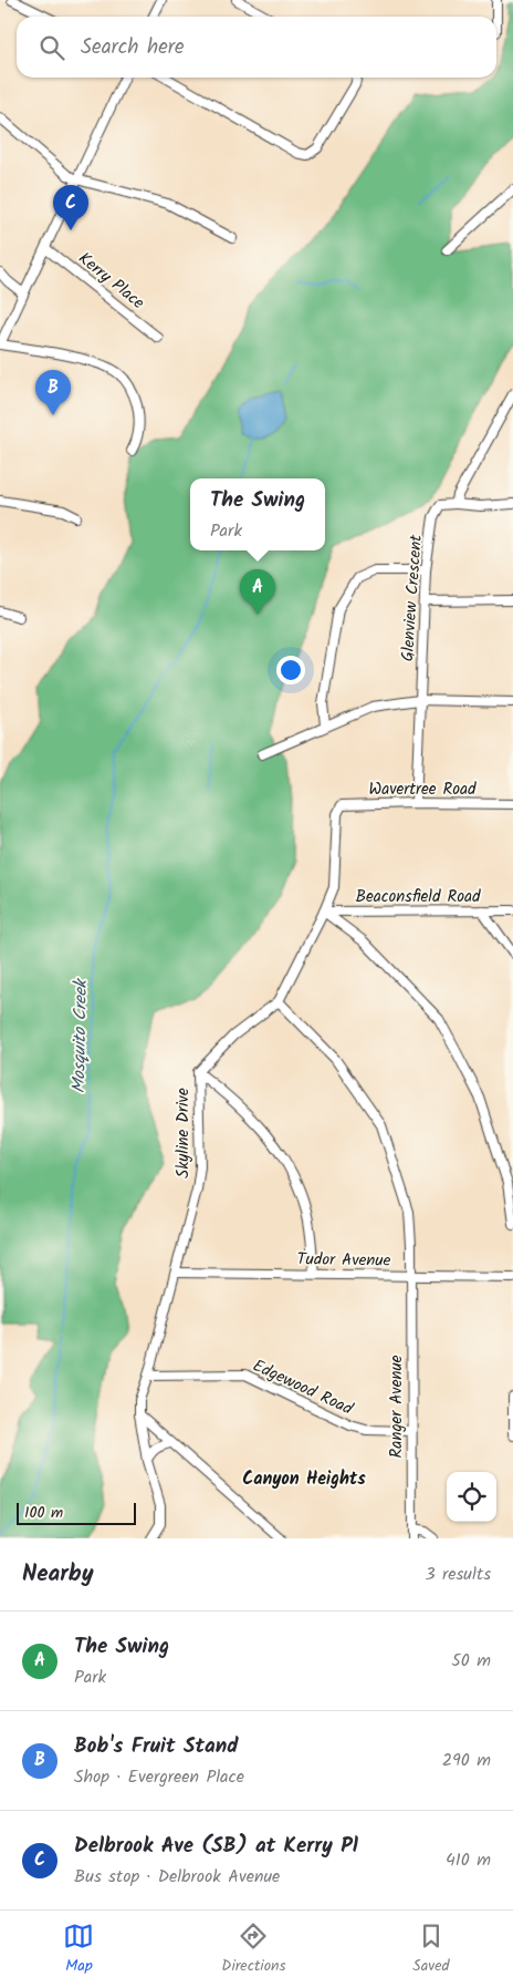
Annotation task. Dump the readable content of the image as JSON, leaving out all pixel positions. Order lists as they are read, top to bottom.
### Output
{
  "streets": {
    "street": [
      "Kerry Place",
      "Glenview Crescent",
      "Wavertree Road",
      "Beaconsfield Road",
      "Skyline Drive",
      "Tudor Avenue",
      "Edgewood Road",
      "Ranger Avenue"
    ]
  },
  "crossings": [
    ["Glenview Crescent", "Wavertree Road"],
    ["Wavertree Road", "Skyline Drive"],
    ["Beaconsfield Road", "Skyline Drive"],
    ["Skyline Drive", "Tudor Avenue"],
    ["Skyline Drive", "Edgewood Road"],
    ["Skyline Drive", "Ranger Avenue"],
    ["Tudor Avenue", "Ranger Avenue"],
    ["Edgewood Road", "Ranger Avenue"]
  ],
  "districts": ["Canyon Heights"],
  "water": ["Mosquito Creek"],
  "scale_bar": "100 m",
  "page": {
    "search": "Search here",
    "pins": ["C", "B", "A"],
    "popup": ["The Swing", "Park"],
    "scale": "100 m",
    "heading": ["Nearby", "3 results"],
    "list": [
      {
        "mark": "A",
        "name": "The Swing",
        "note": "Park",
        "value": "50 m"
      },
      {
        "mark": "B",
        "name": "Bob's Fruit Stand",
        "note": "Shop · Evergreen Place",
        "value": "290 m"
      },
      {
        "mark": "C",
        "name": "Delbrook Ave (SB) at Kerry Pl",
        "note": "Bus stop · Delbrook Avenue",
        "value": "410 m"
      }
    ],
    "nav": ["Map", "Directions", "Saved"]
  }
}
